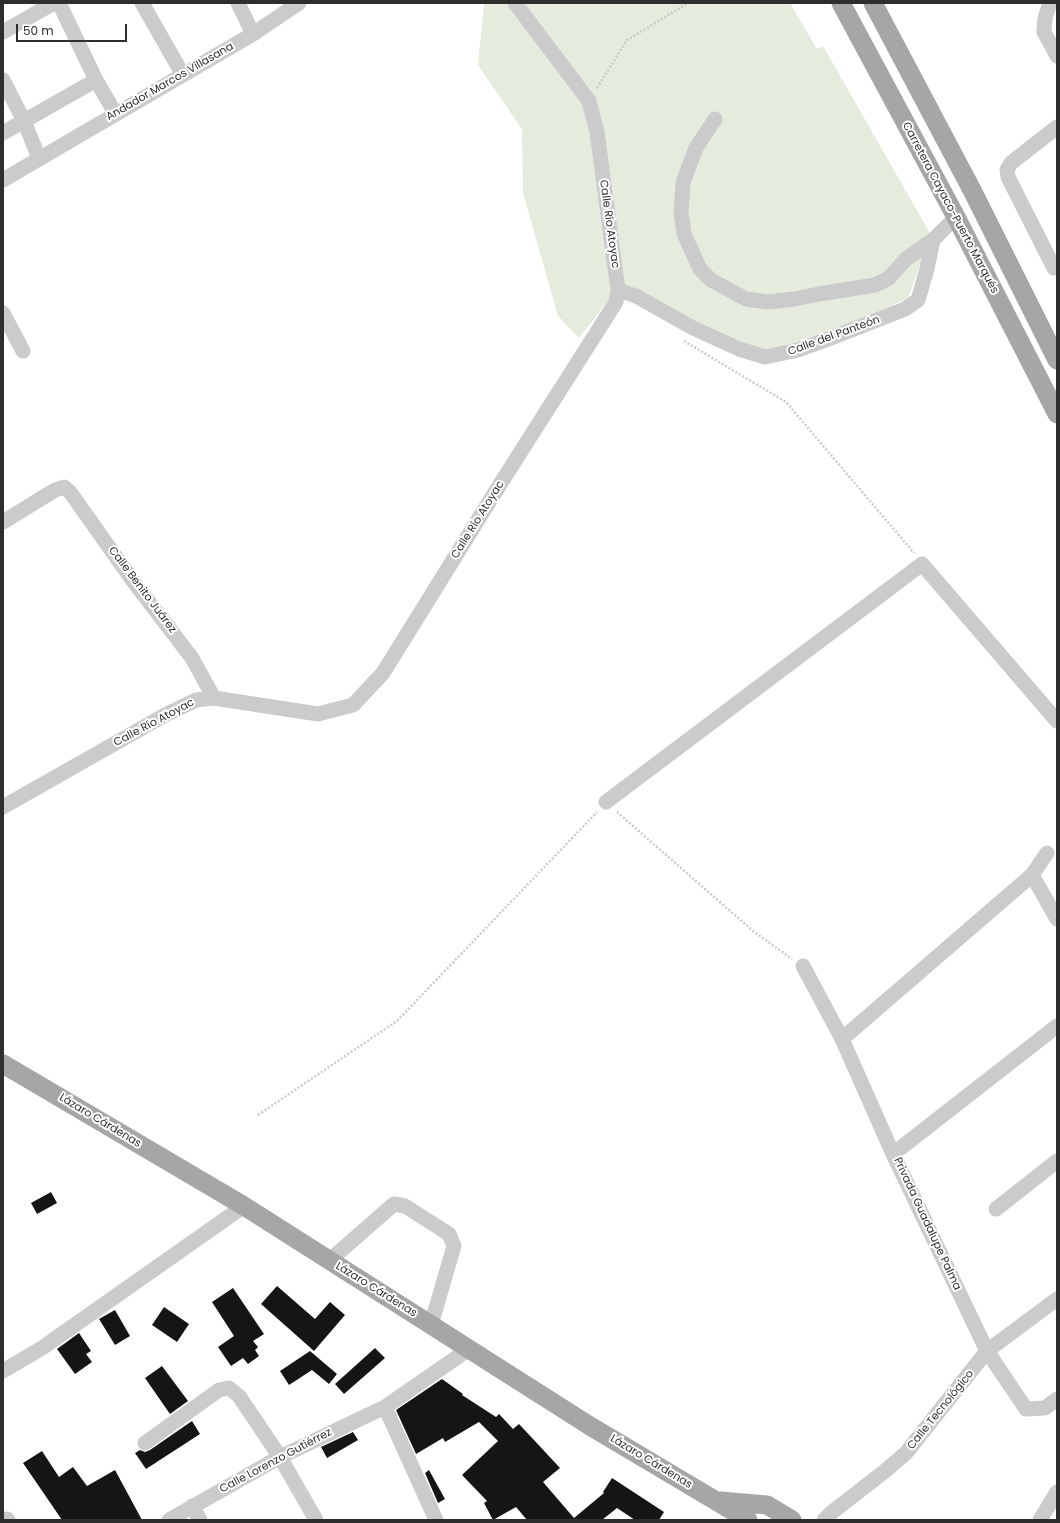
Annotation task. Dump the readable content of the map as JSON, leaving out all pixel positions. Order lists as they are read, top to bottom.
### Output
{
  "streets": {
    "main road": ["Carretera Cayaco-Puerto Marqués", "Lázaro Cárdenas"],
    "street": [
      "Andador Marcos Villasana",
      "Calle Río Atoyac",
      "Calle del Panteón",
      "Calle Benito Juárez",
      "Privada Guadalupe Palma",
      "Calle Tecnológico",
      "Calle Lorenzo Gutiérrez"
    ]
  },
  "crossings": [
    ["Calle Río Atoyac", "Calle del Panteón"],
    ["Calle Río Atoyac", "Calle Benito Juárez"],
    ["Lázaro Cárdenas", "Calle Lorenzo Gutiérrez"],
    ["Privada Guadalupe Palma", "Calle Tecnológico"]
  ],
  "scale_bar": "50 m"
}
